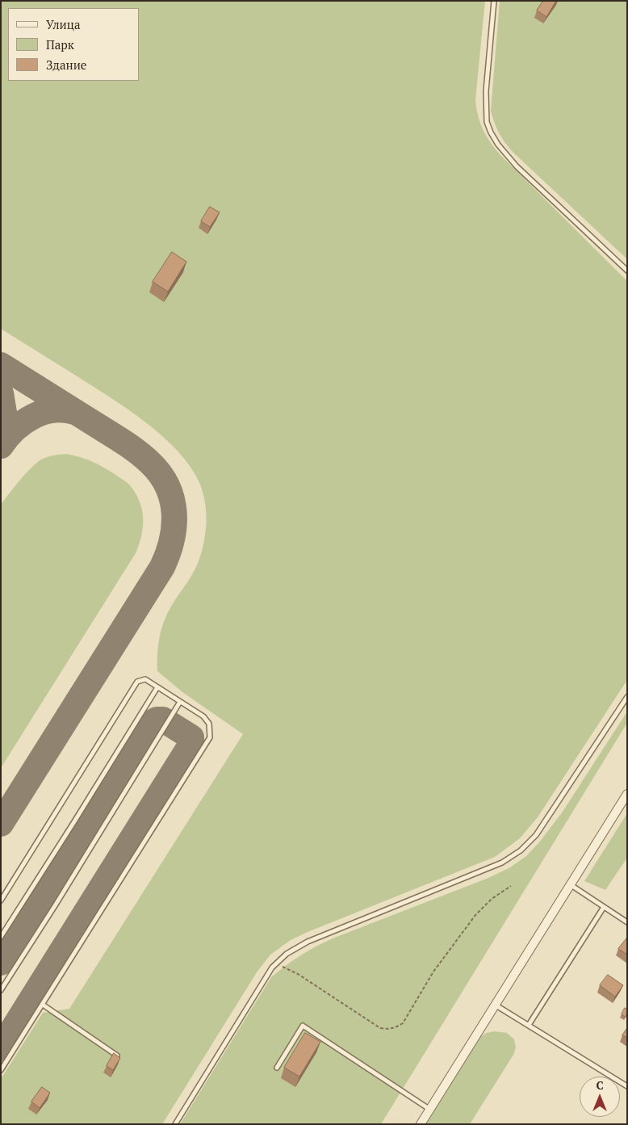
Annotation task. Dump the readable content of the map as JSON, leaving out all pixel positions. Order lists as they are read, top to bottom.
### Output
{
  "legend": ["Улица", "Парк", "Здание"],
  "north": "top"
}
